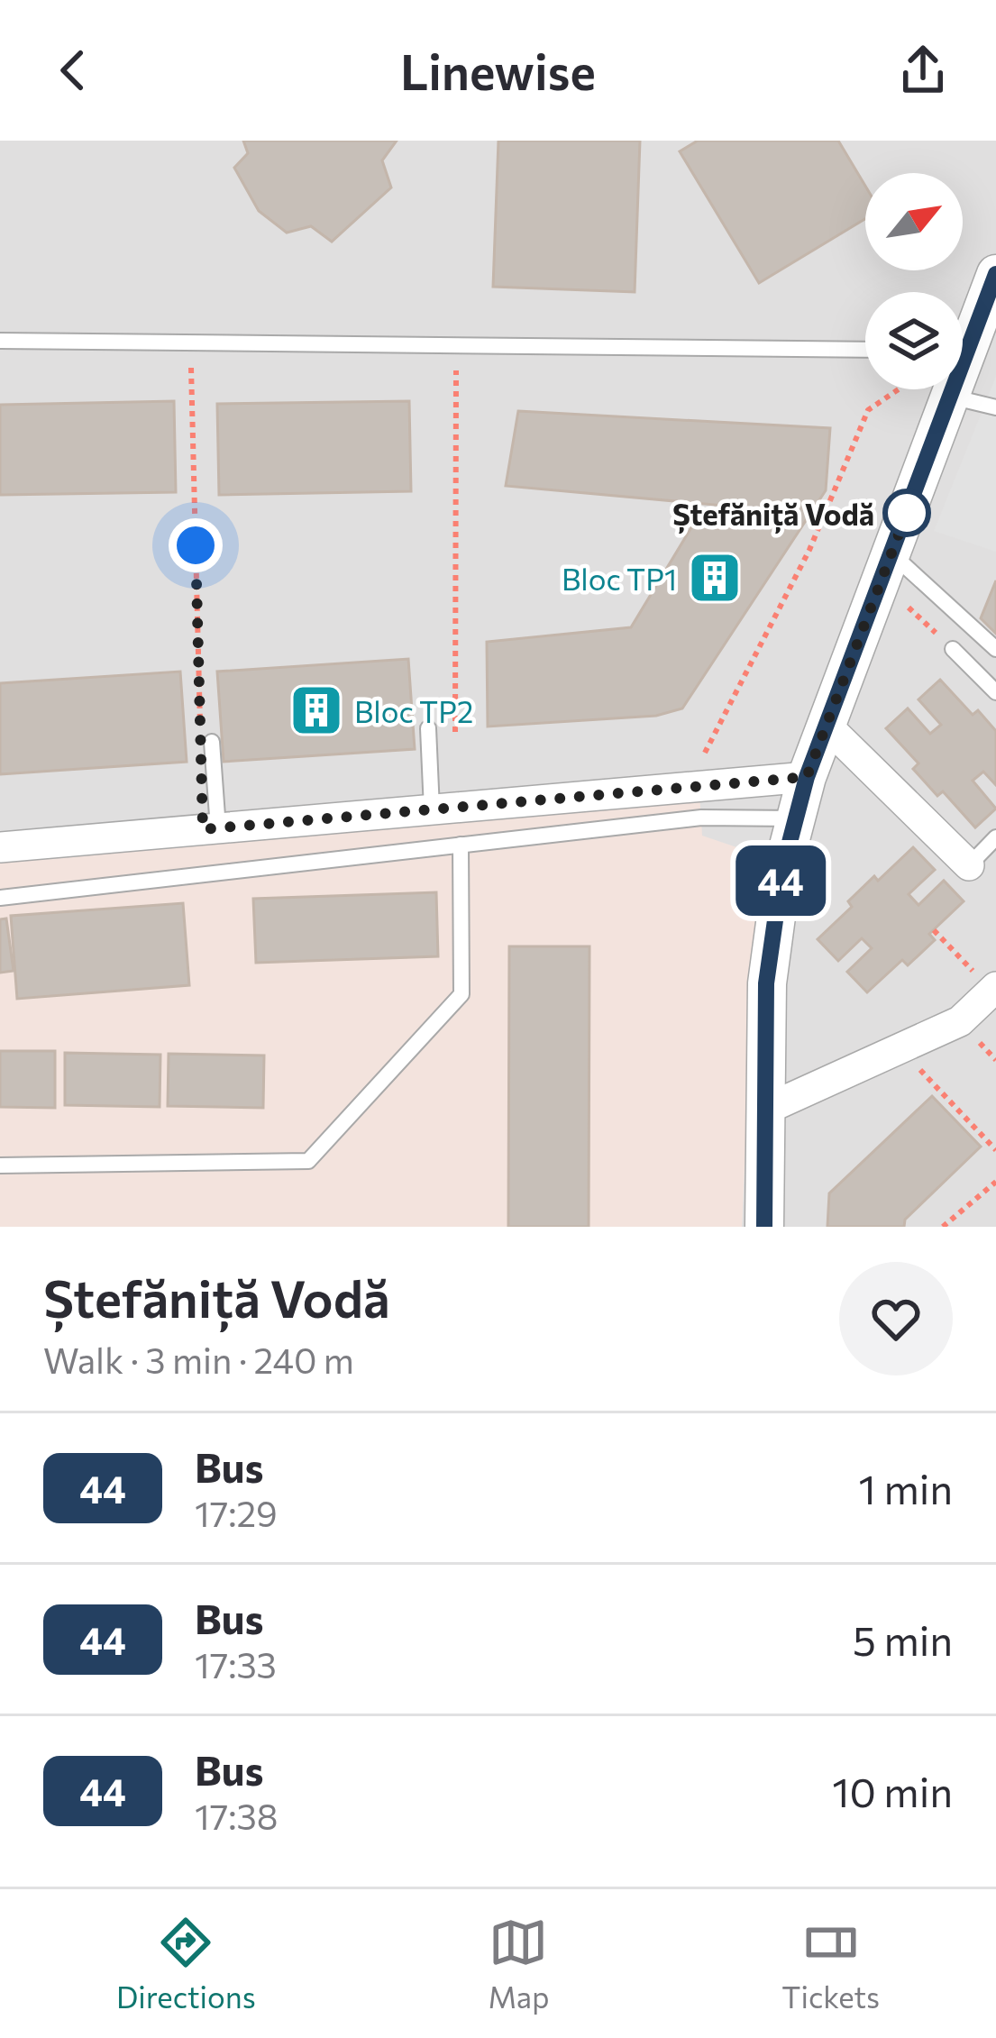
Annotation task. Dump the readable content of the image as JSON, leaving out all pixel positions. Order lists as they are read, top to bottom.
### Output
{
  "places": {
    "other": ["Ștefăniță Vodă"],
    "building": ["Bloc TP1", "Bloc TP2"]
  },
  "lines": ["bus line 44"],
  "north": "top right",
  "page": {
    "header": "Linewise",
    "on_map": "44",
    "heading": ["Ștefăniță Vodă", "Walk · 3 min · 240 m"],
    "list": [
      {
        "mark": "44",
        "name": "Bus",
        "note": "17:29",
        "value": "1 min"
      },
      {
        "mark": "44",
        "name": "Bus",
        "note": "17:33",
        "value": "5 min"
      },
      {
        "mark": "44",
        "name": "Bus",
        "note": "17:38",
        "value": "10 min"
      }
    ],
    "tabs": ["Directions", "Map", "Tickets"]
  }
}
